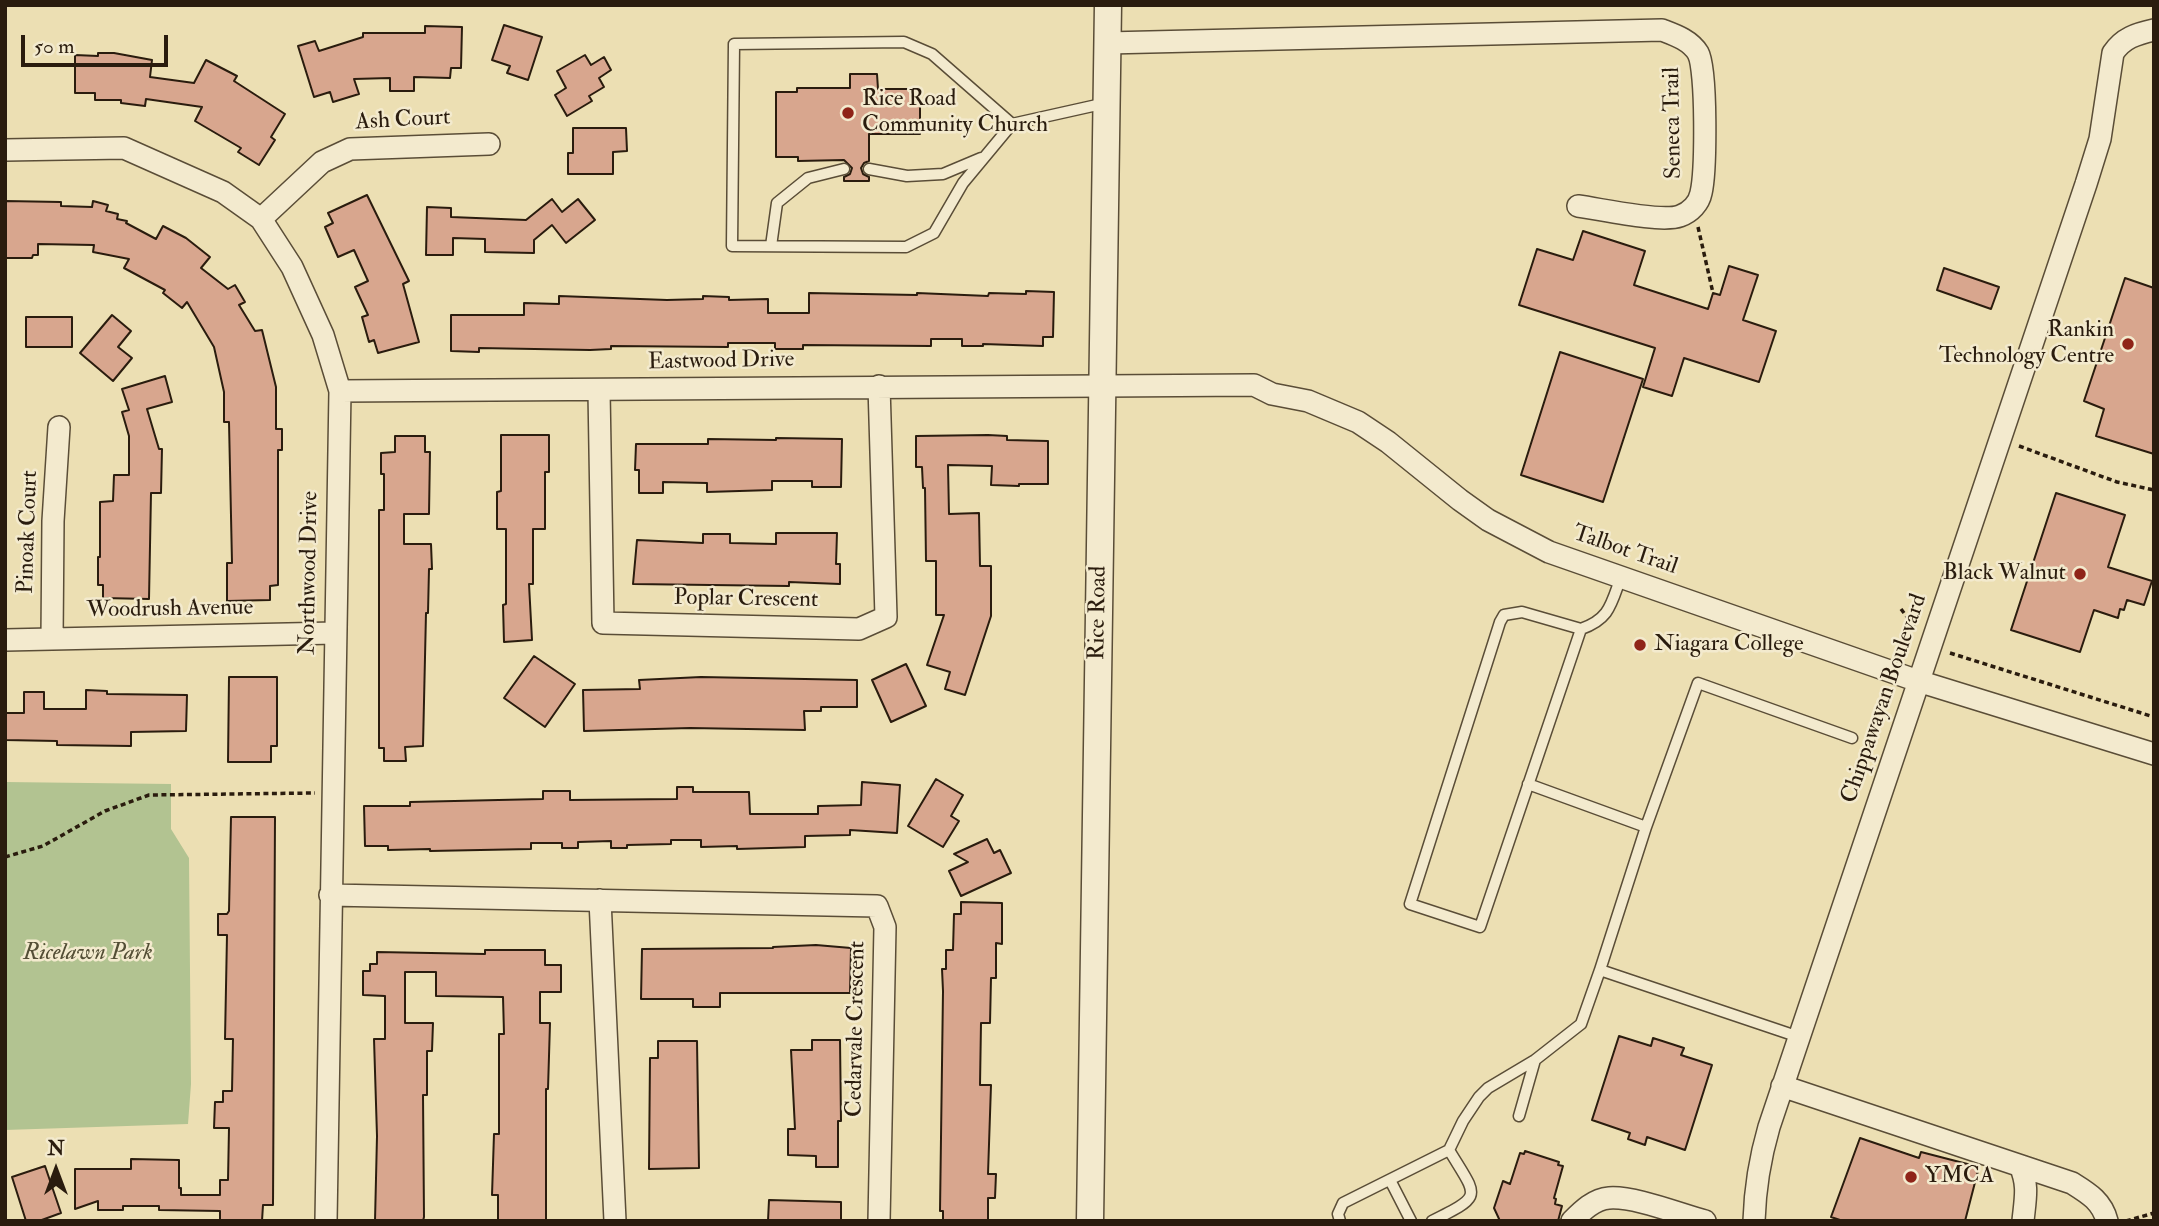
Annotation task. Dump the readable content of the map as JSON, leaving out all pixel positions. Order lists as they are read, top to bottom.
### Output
{
  "streets": {
    "street": [
      "Ash Court",
      "Seneca Trail",
      "Eastwood Drive",
      "Pinoak Court",
      "Talbot Trail",
      "Northwood Drive",
      "Poplar Crescent",
      "Woodrush Avenue",
      "Rice Road",
      "Chippawayan Boulevard",
      "Cedarvale Crescent"
    ]
  },
  "crossings": [
    ["Ash Court", "Northwood Drive"],
    ["Seneca Trail", "Rice Road"],
    ["Eastwood Drive", "Talbot Trail"],
    ["Eastwood Drive", "Northwood Drive"],
    ["Eastwood Drive", "Poplar Crescent"],
    ["Eastwood Drive", "Rice Road"],
    ["Pinoak Court", "Woodrush Avenue"],
    ["Talbot Trail", "Rice Road"],
    ["Talbot Trail", "Chippawayan Boulevard"],
    ["Northwood Drive", "Woodrush Avenue"],
    ["Northwood Drive", "Cedarvale Crescent"]
  ],
  "parks": ["Ricelawn Park"],
  "places": [
    "Rice Road Community Church",
    "Rankin Technology Centre",
    "Black Walnut",
    "Niagara College",
    "YMCA"
  ],
  "scale_bar": "50 m",
  "north": "top"
}
